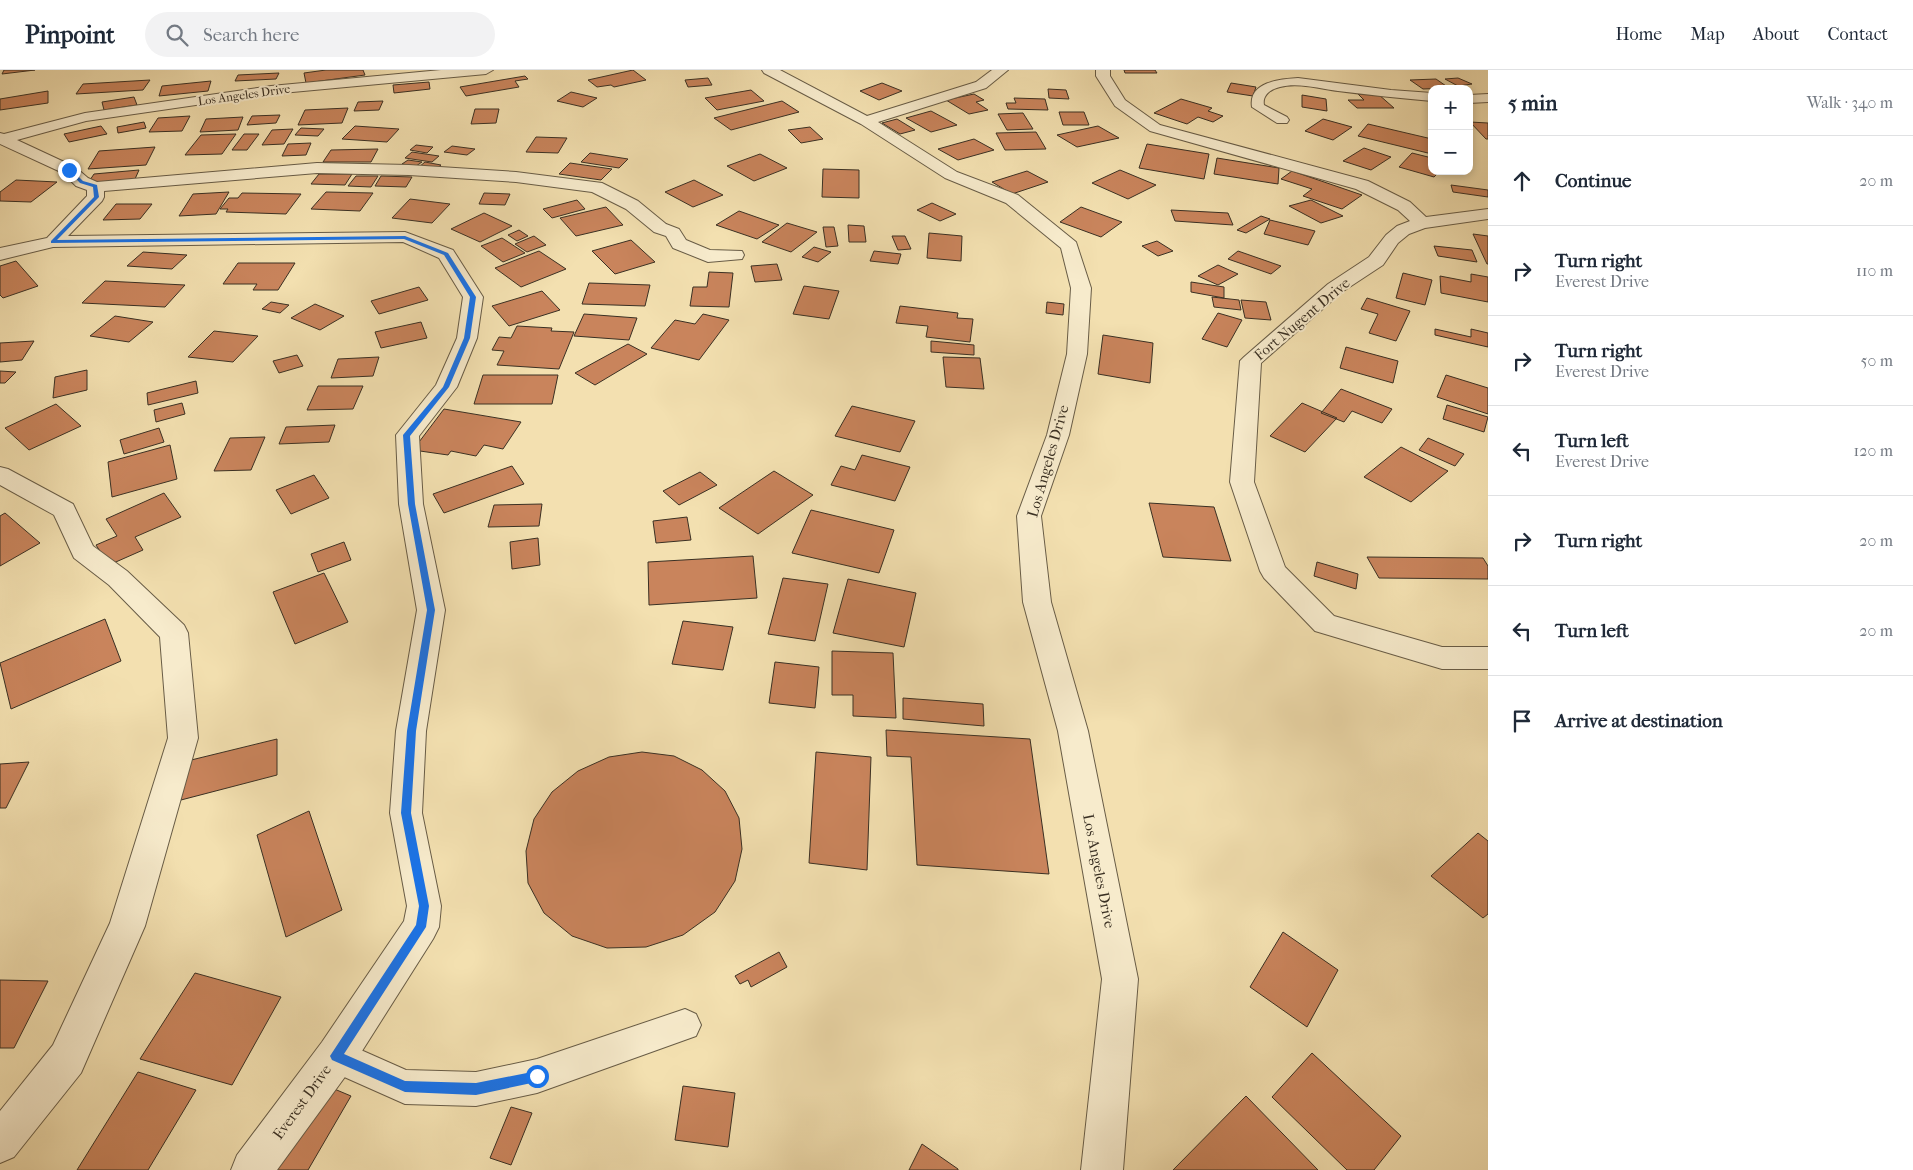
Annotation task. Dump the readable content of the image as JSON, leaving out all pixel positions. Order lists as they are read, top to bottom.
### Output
{
  "streets": {
    "street": ["Los Angeles Drive", "Fort Nugent Drive", "Everest Drive"]
  },
  "page": {
    "header": "Pinpoint",
    "search": "Search here",
    "nav": [
      "Home",
      "Map",
      "About",
      "Contact"
    ],
    "heading": ["5 min", "Walk · 340 m"],
    "map_buttons": ["+", "−"],
    "list": [
      ["Continue", "20 m"],
      ["Turn right", "Everest Drive", "110 m"],
      ["Turn right", "Everest Drive", "50 m"],
      ["Turn left", "Everest Drive", "120 m"],
      ["Turn right", "20 m"],
      ["Turn left", "20 m"],
      "Arrive at destination"
    ]
  }
}
